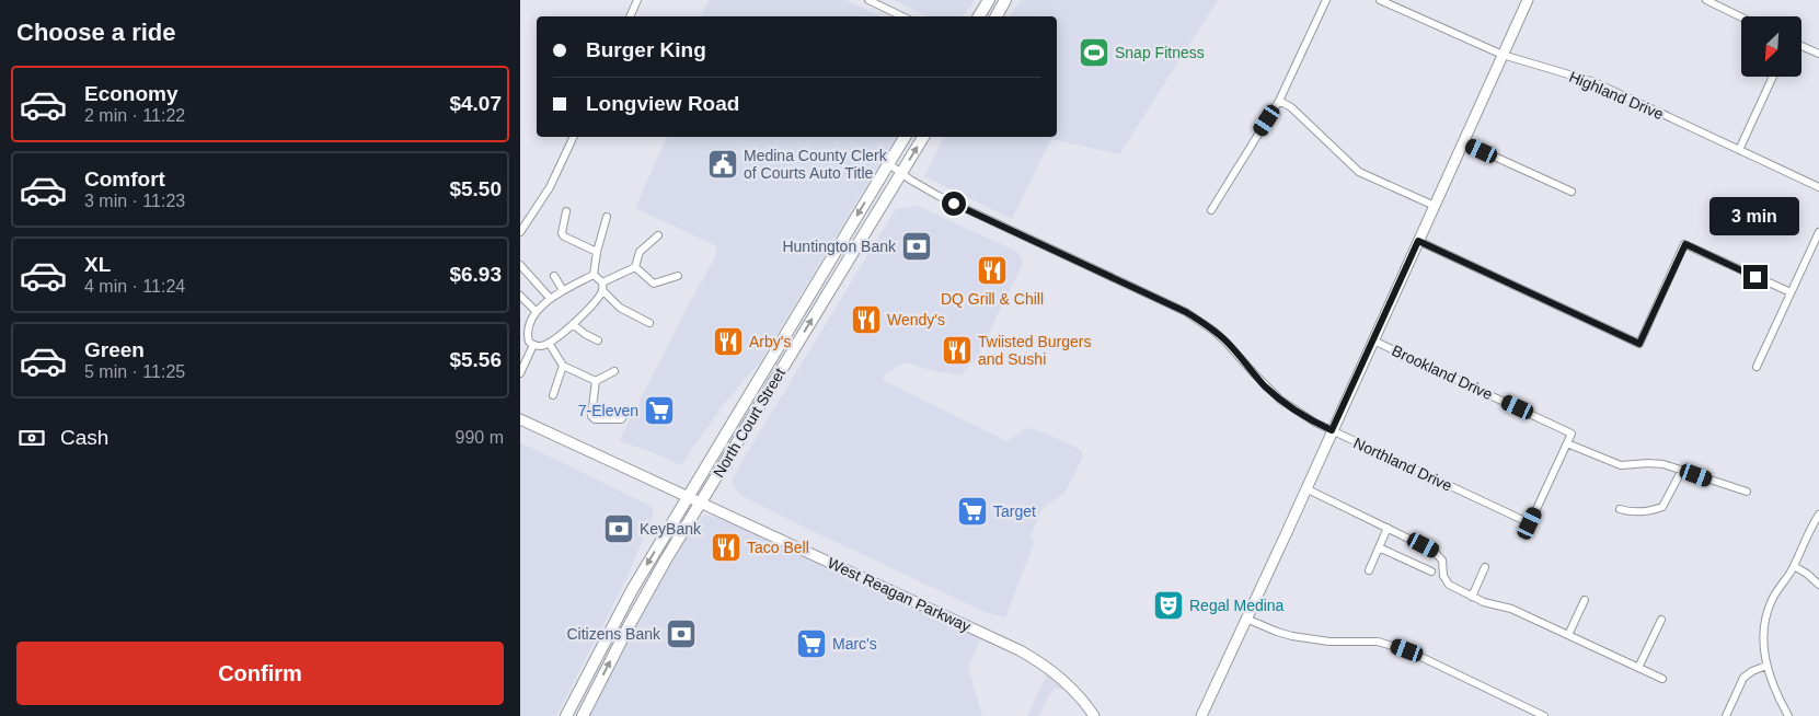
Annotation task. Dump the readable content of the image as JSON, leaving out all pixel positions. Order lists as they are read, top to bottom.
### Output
{
  "streets": {
    "main road": ["North Court Street"],
    "street": [
      "Highland Drive",
      "Brookland Drive",
      "Northland Drive",
      "West Reagan Parkway"
    ]
  },
  "crossings": [
    ["Brookland Drive", "Northland Drive"],
    ["North Court Street", "Northland Drive"],
    ["North Court Street", "West Reagan Parkway"]
  ],
  "places": {
    "sports": ["Snap Fitness"],
    "public building": ["Medina County Clerk of Courts Auto Title"],
    "bank": ["Huntington Bank", "KeyBank", "Citizens Bank"],
    "restaurant": [
      "DQ Grill & Chill",
      "Wendy's",
      "Arby's",
      "Twiisted Burgers and Sushi",
      "Taco Bell"
    ],
    "supermarket": ["7-Eleven", "Target", "Marc's"],
    "theatre": ["Regal Medina"]
  },
  "north": "bottom left",
  "page": {
    "heading": "Choose a ride",
    "banner": ["Burger King", "Longview Road"],
    "list": [
      {
        "name": "Economy",
        "note": "2 min · 11:22",
        "value": "$4.07"
      },
      {
        "name": "Comfort",
        "note": "3 min · 11:23",
        "value": "$5.50"
      },
      {
        "name": "XL",
        "note": "4 min · 11:24",
        "value": "$6.93"
      },
      {
        "name": "Green",
        "note": "5 min · 11:25",
        "value": "$5.56"
      }
    ],
    "bubble": "3 min",
    "pay": ["Cash", "990 m"],
    "buttons": "Confirm"
  }
}
